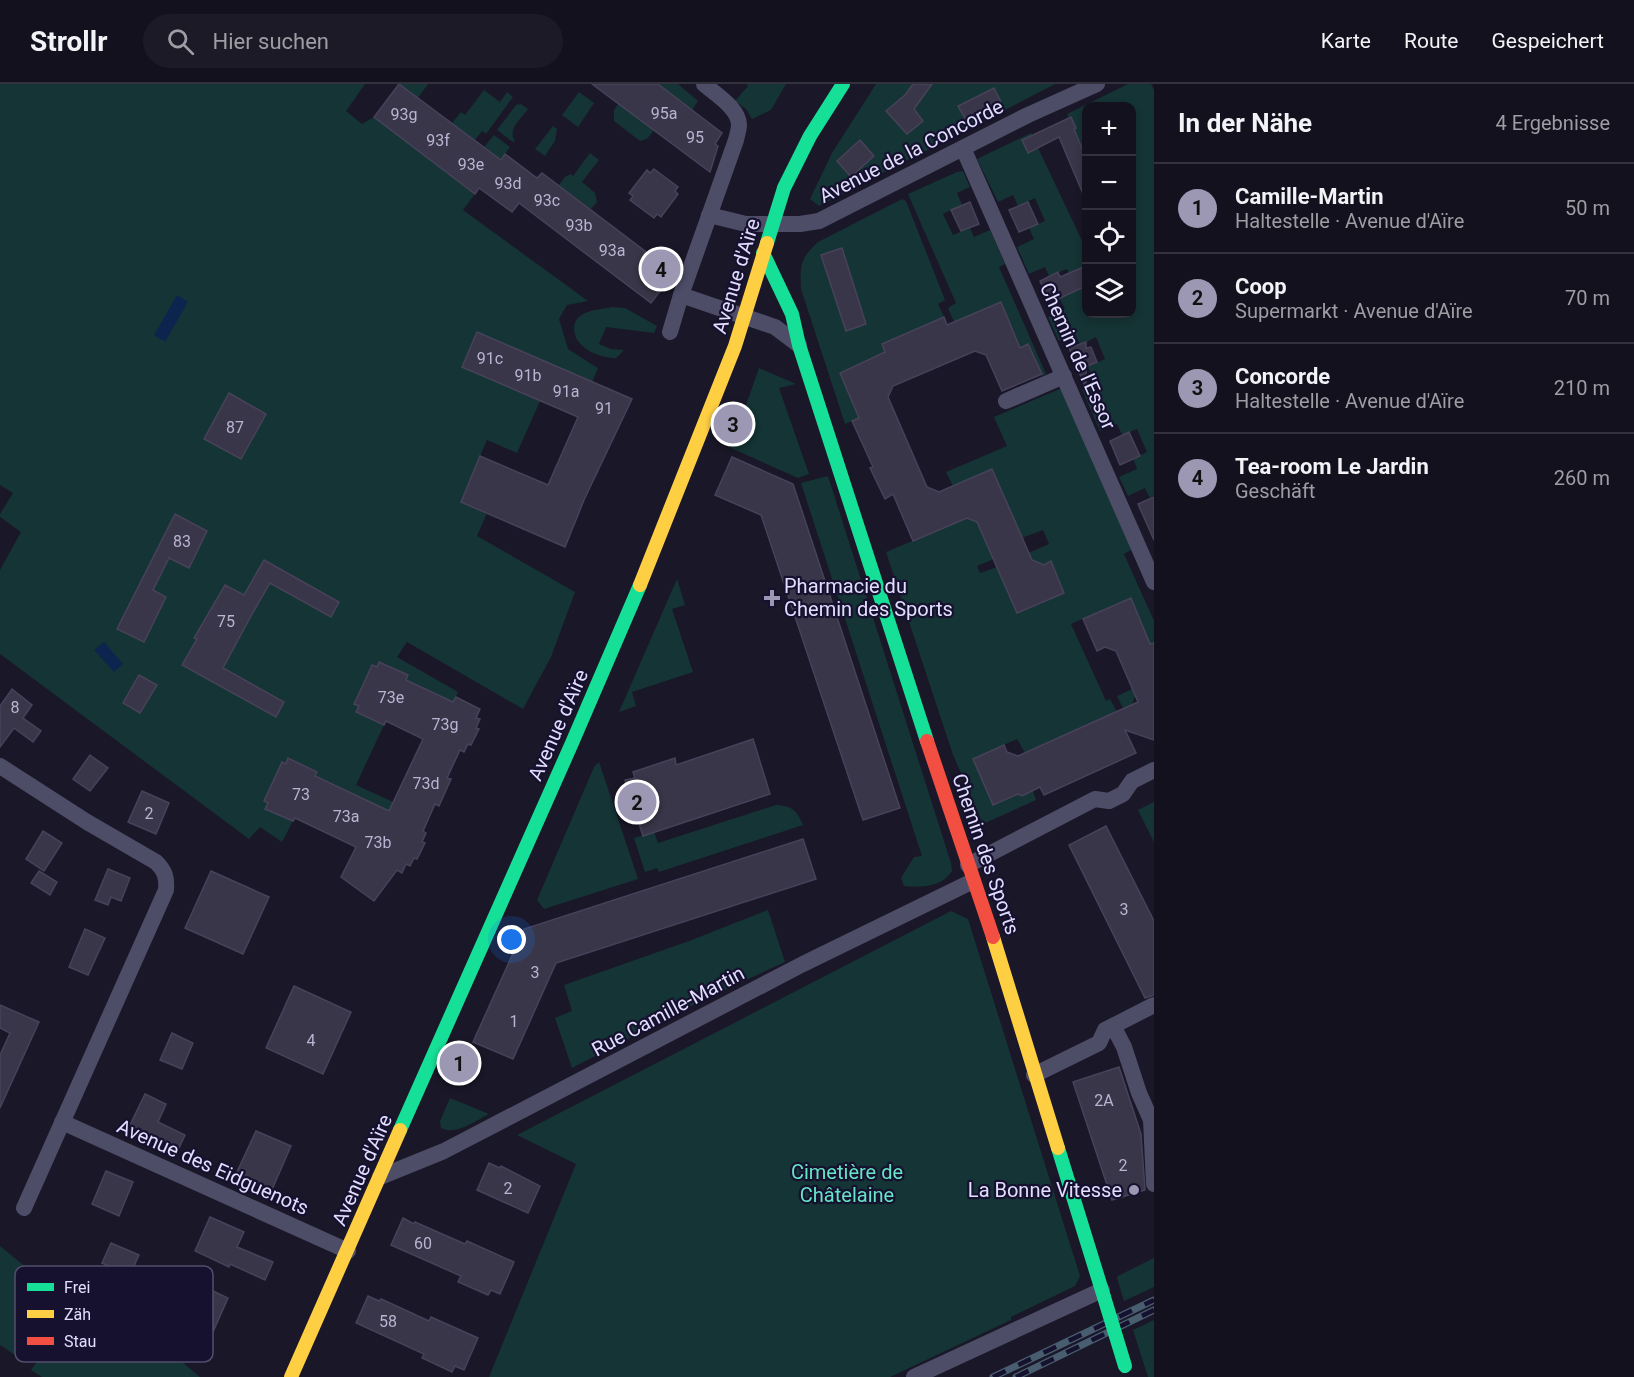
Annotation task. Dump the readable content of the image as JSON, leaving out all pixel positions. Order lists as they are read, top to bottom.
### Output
{
  "streets": {
    "main road": ["Avenue d'Aïre", "Chemin des Sports"],
    "street": [
      "Avenue de la Concorde",
      "Chemin de l'Essor",
      "Rue Camille-Martin",
      "Avenue des Eidguenots"
    ]
  },
  "crossings": [
    ["Avenue de la Concorde", "Avenue d'Aïre"],
    ["Avenue de la Concorde", "Chemin de l'Essor"],
    ["Avenue d'Aïre", "Chemin des Sports"],
    ["Avenue d'Aïre", "Rue Camille-Martin"],
    ["Avenue d'Aïre", "Avenue des Eidguenots"],
    ["Chemin des Sports", "Rue Camille-Martin"]
  ],
  "parks": ["Cimetière de Châtelaine"],
  "places": {
    "health": ["Pharmacie du Chemin des Sports"],
    "other": ["La Bonne Vitesse"]
  },
  "house_numbers": [
    "95a",
    "93g",
    "95",
    "93f",
    "93e",
    "93d",
    "93c",
    "93b",
    "93a",
    "91c",
    "91b",
    "91a",
    "91",
    "87",
    "83",
    "75",
    "73e",
    "8",
    "73g",
    "73d",
    "73",
    "2",
    "73a",
    "73b",
    "3",
    "3",
    "1",
    "4",
    "2A",
    "2",
    "2",
    "60",
    "58"
  ],
  "legend": ["Frei", "Zäh", "Stau"],
  "page": {
    "header": "Strollr",
    "search": "Hier suchen",
    "nav": ["Karte", "Route", "Gespeichert"],
    "heading": ["In der Nähe", "4 Ergebnisse"],
    "map_buttons": ["+", "−"],
    "list": [
      {
        "mark": "1",
        "name": "Camille-Martin",
        "note": "Haltestelle · Avenue d'Aïre",
        "value": "50 m"
      },
      {
        "mark": "2",
        "name": "Coop",
        "note": "Supermarkt · Avenue d'Aïre",
        "value": "70 m"
      },
      {
        "mark": "3",
        "name": "Concorde",
        "note": "Haltestelle · Avenue d'Aïre",
        "value": "210 m"
      },
      {
        "mark": "4",
        "name": "Tea-room Le Jardin",
        "note": "Geschäft",
        "value": "260 m"
      }
    ],
    "pins": [
      "4",
      "3",
      "2",
      "1"
    ]
  }
}
